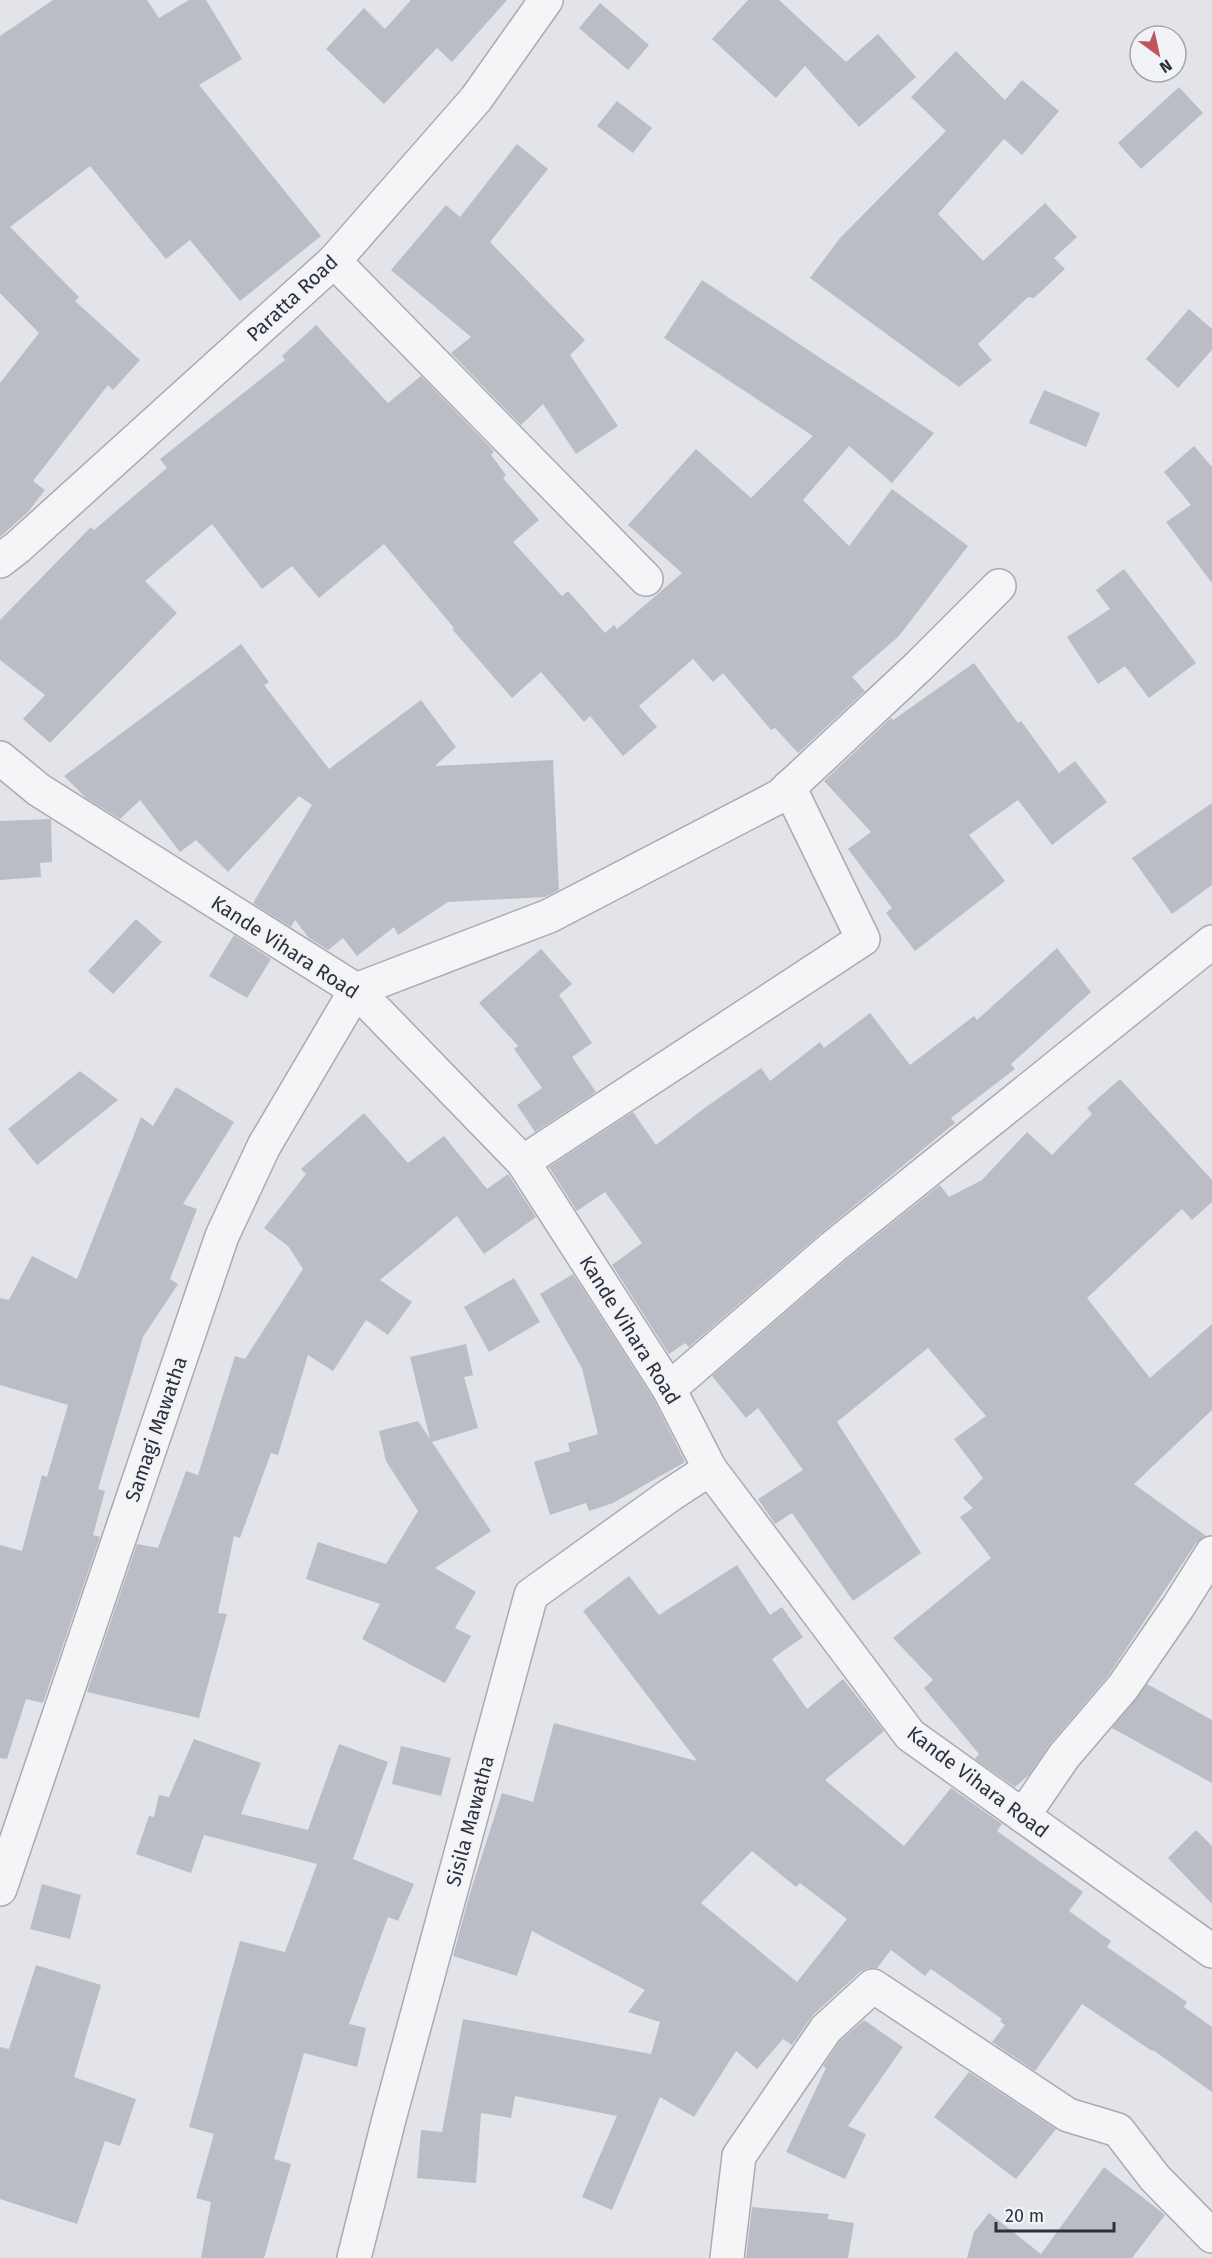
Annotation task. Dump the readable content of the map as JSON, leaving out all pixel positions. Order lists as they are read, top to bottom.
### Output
{
  "streets": {
    "street": [
      "Paratta Road",
      "Kande Vihara Road",
      "Samagi Mawatha",
      "Sisila Mawatha"
    ]
  },
  "crossings": [
    ["Kande Vihara Road", "Samagi Mawatha"],
    ["Kande Vihara Road", "Sisila Mawatha"]
  ],
  "scale_bar": "20 m",
  "north": "bottom right"
}
